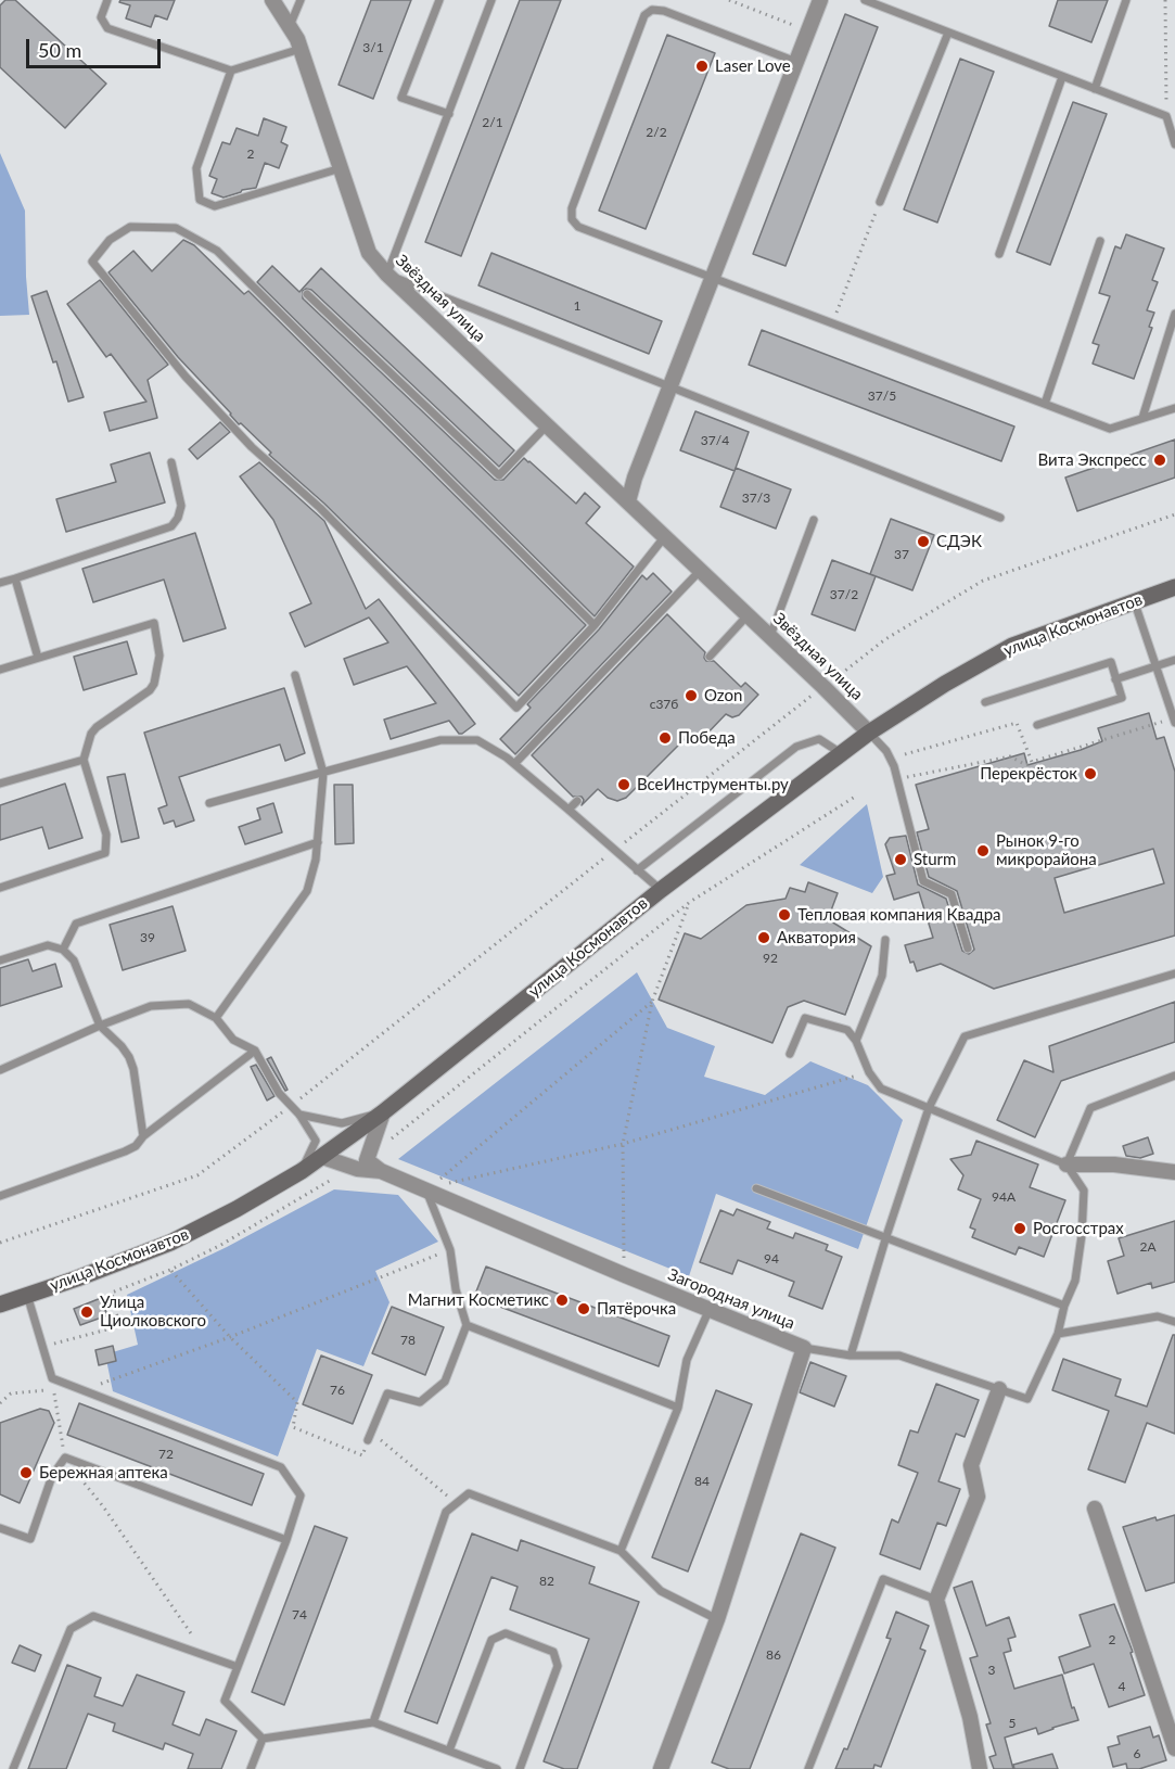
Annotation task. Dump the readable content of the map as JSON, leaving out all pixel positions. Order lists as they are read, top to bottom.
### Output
{
  "streets": {
    "main road": ["улица Космонавтов"],
    "street": ["Звёздная улица", "Загородная улица"]
  },
  "crossings": [
    ["Звёздная улица", "улица Космонавтов"],
    ["улица Космонавтов", "Загородная улица"]
  ],
  "places": [
    "Laser Love",
    "Вита Экспресс",
    "СДЭК",
    "Ozon",
    "Победа",
    "Перекрёсток",
    "ВсеИнструменты.ру",
    "Рынок 9-го микрорайона",
    "Sturm",
    "Тепловая компания Квадра",
    "Акватория",
    "Росгосстрах",
    "Магнит Косметикс",
    "Пятёрочка",
    "Улица Циолковского",
    "Бережная аптека"
  ],
  "house_numbers": [
    "3/1",
    "2/1",
    "2/2",
    "2",
    "1",
    "37/5",
    "37/4",
    "37/3",
    "37",
    "37/2",
    "с37б",
    "39",
    "92",
    "94А",
    "2А",
    "94",
    "78",
    "76",
    "72",
    "84",
    "82",
    "74",
    "2",
    "86",
    "3",
    "4",
    "5",
    "6"
  ],
  "scale_bar": "50 m"
}
